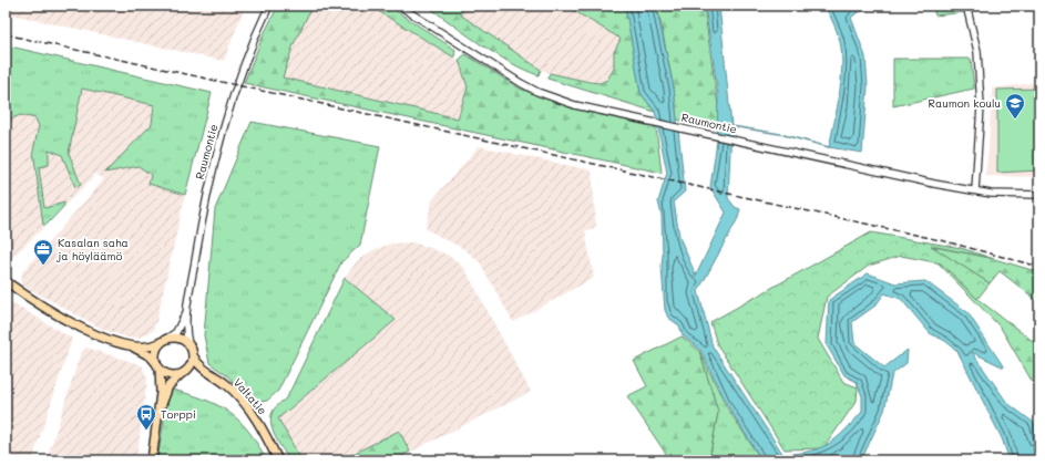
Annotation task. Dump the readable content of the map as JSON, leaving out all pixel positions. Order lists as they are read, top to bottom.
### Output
{
  "streets": {
    "main road": ["Valtatie"],
    "street": ["Raumontie"]
  },
  "crossings": [
    ["Raumontie", "Valtatie"]
  ],
  "places": {
    "school or university": ["Raumon koulu"],
    "office": ["Kasalan saha ja höyläämö"],
    "bus stop": ["Torppi"]
  }
}
